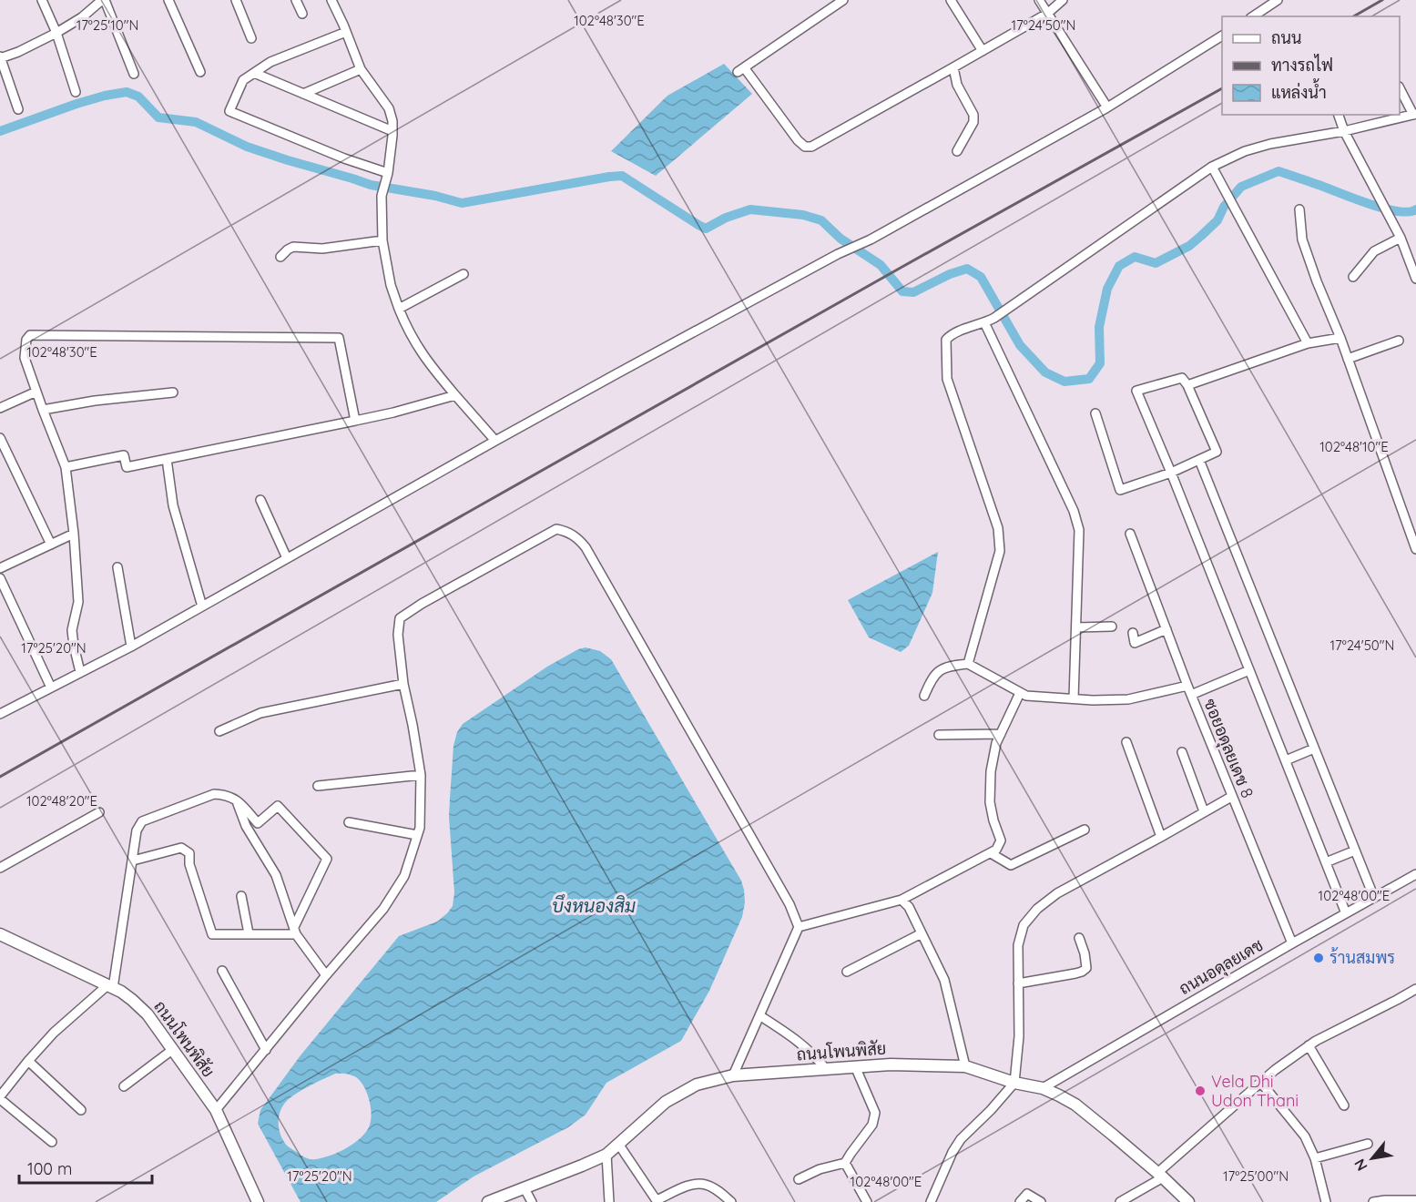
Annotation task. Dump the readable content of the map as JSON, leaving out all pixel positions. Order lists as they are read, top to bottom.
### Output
{
  "streets": {
    "street": ["ซอยอดุลยเดช 8", "ถนนอดุลยเดช", "ถนนโพนพิสัย"]
  },
  "crossings": [
    ["ซอยอดุลยเดช 8", "ถนนอดุลยเดช"],
    ["ถนนอดุลยเดช", "ถนนโพนพิสัย"]
  ],
  "water": ["บึงหนองสิม"],
  "places": ["ร้านสมพร", "Vela Dhi Udon Thani"],
  "legend": ["ถนน", "ทางรถไฟ", "แหล่งน้ำ"],
  "scale_bar": "100 m",
  "north": "bottom left",
  "coordinates": [
    "102°48'30\"E",
    "17°25'10\"N",
    "17°24'50\"N",
    "102°48'10\"E",
    "17°25'20\"N",
    "102°48'20\"E",
    "102°48'00\"E",
    "17°25'00\"N"
  ]
}
